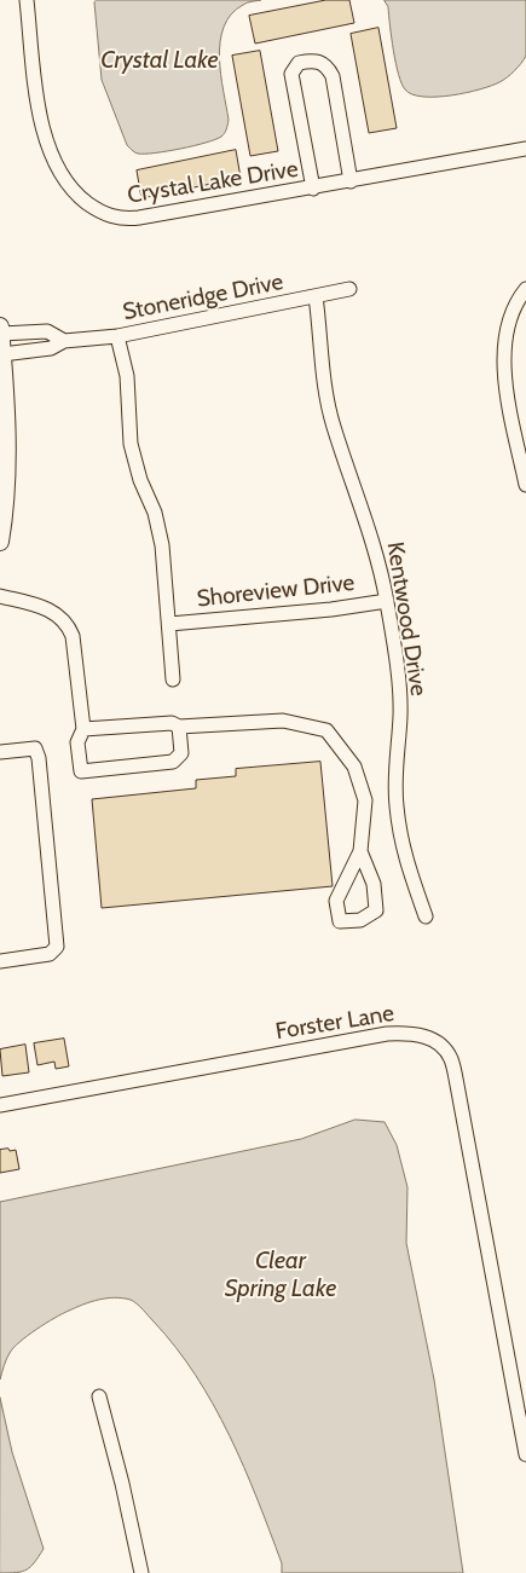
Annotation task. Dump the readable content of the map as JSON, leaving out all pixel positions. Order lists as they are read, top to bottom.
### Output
{
  "streets": {
    "street": [
      "Crystal Lake Drive",
      "Stoneridge Drive",
      "Shoreview Drive",
      "Kentwood Drive",
      "Forster Lane"
    ]
  },
  "crossings": [
    ["Stoneridge Drive", "Kentwood Drive"],
    ["Shoreview Drive", "Kentwood Drive"]
  ],
  "water": ["Crystal Lake", "Clear Spring Lake"]
}
